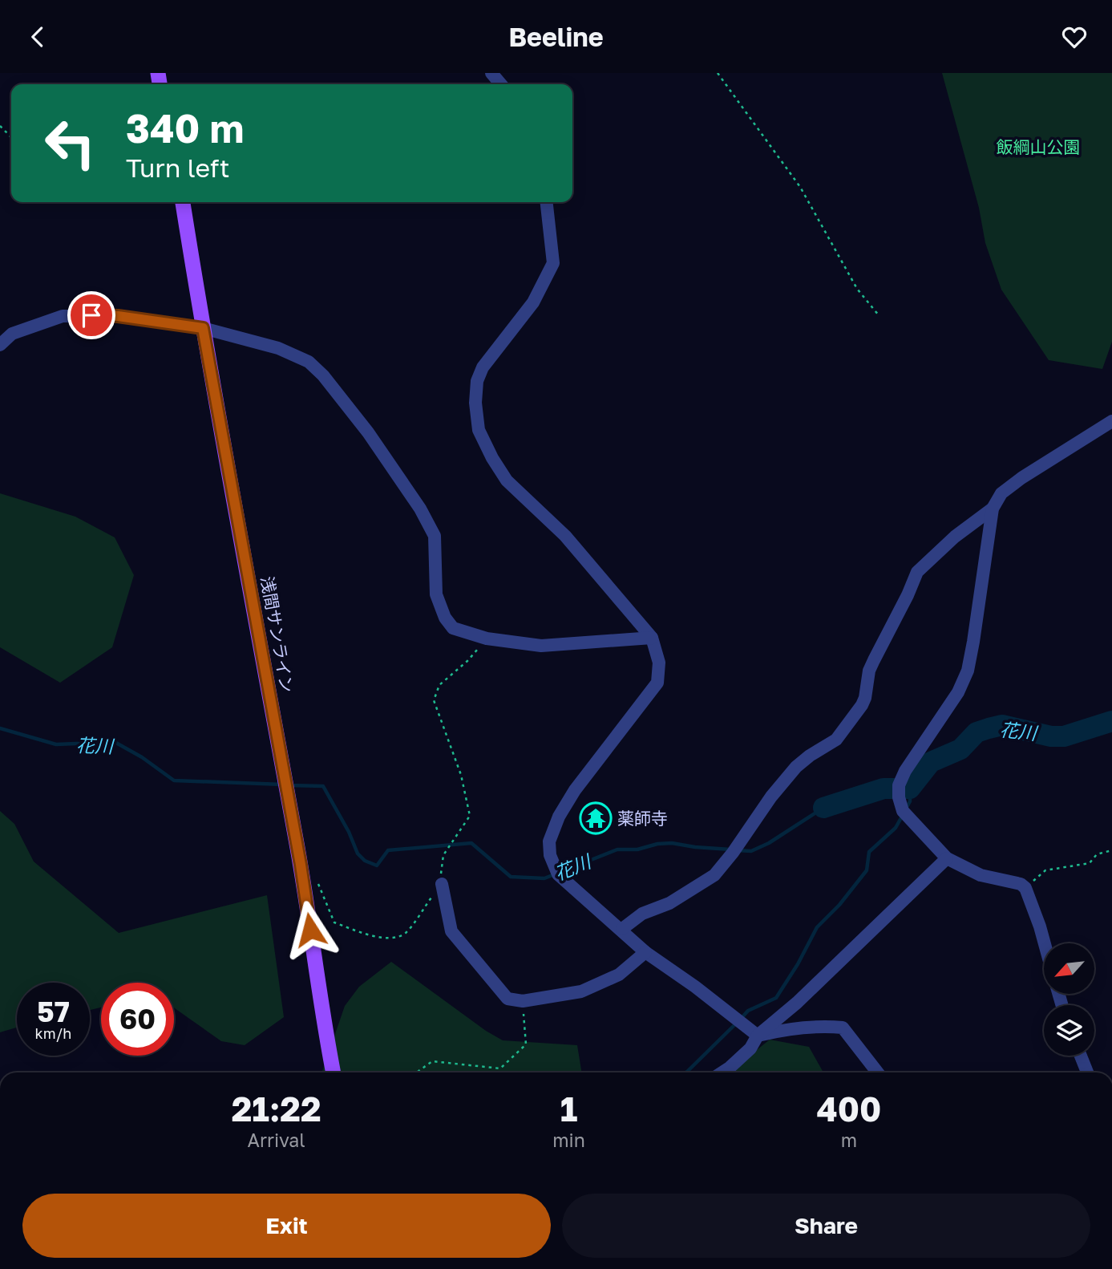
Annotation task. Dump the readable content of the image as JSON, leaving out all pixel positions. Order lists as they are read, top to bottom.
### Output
{
  "streets": {
    "main road": ["浅間サンライン"]
  },
  "water": ["花川"],
  "parks": ["飯綱山公園"],
  "places": {
    "temple": ["薬師寺"]
  },
  "north": "bottom left",
  "page": {
    "header": "Beeline",
    "turn": ["340 m", "Turn left"],
    "speed": "57 km/h",
    "limit": "60",
    "eta": [
      "21:22",
      "Arrival",
      "1",
      "min",
      "400",
      "m"
    ],
    "buttons": ["Exit", "Share"]
  }
}
